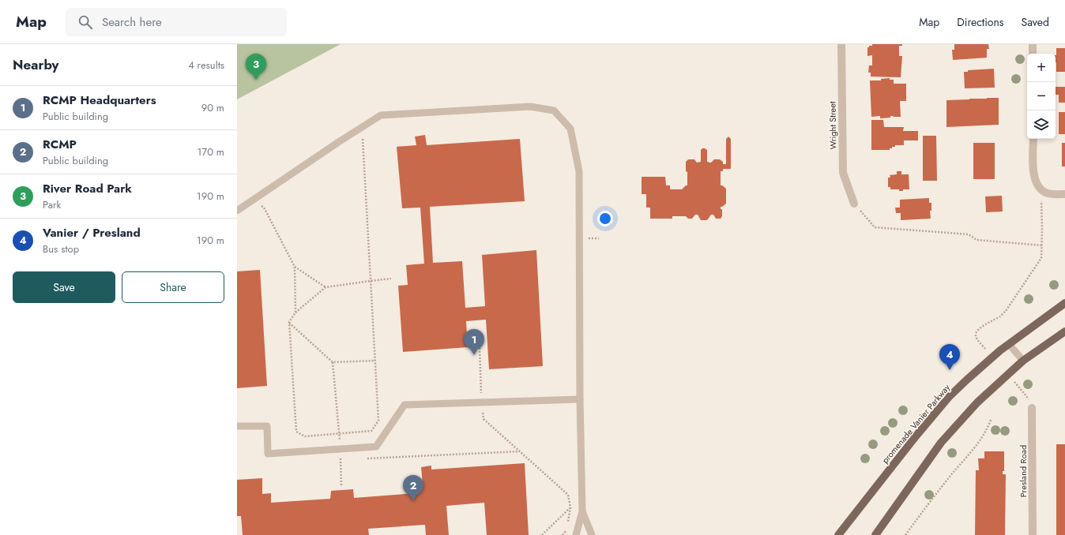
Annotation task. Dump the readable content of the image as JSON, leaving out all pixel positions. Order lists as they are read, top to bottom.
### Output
{
  "streets": {
    "main road": ["promenade Vanier Parkway"],
    "street": ["Wright Street", "Presland Road"]
  },
  "page": {
    "header": "Map",
    "search": "Search here",
    "nav": ["Map", "Directions", "Saved"],
    "heading": ["Nearby", "4 results"],
    "map_buttons": ["+", "−"],
    "pins": [
      "3",
      "1",
      "4",
      "2"
    ],
    "list": [
      {
        "mark": "1",
        "name": "RCMP Headquarters",
        "note": "Public building",
        "value": "90 m"
      },
      {
        "mark": "2",
        "name": "RCMP",
        "note": "Public building",
        "value": "170 m"
      },
      {
        "mark": "3",
        "name": "River Road Park",
        "note": "Park",
        "value": "190 m"
      },
      {
        "mark": "4",
        "name": "Vanier / Presland",
        "note": "Bus stop",
        "value": "190 m"
      }
    ],
    "buttons": ["Save", "Share"]
  }
}
